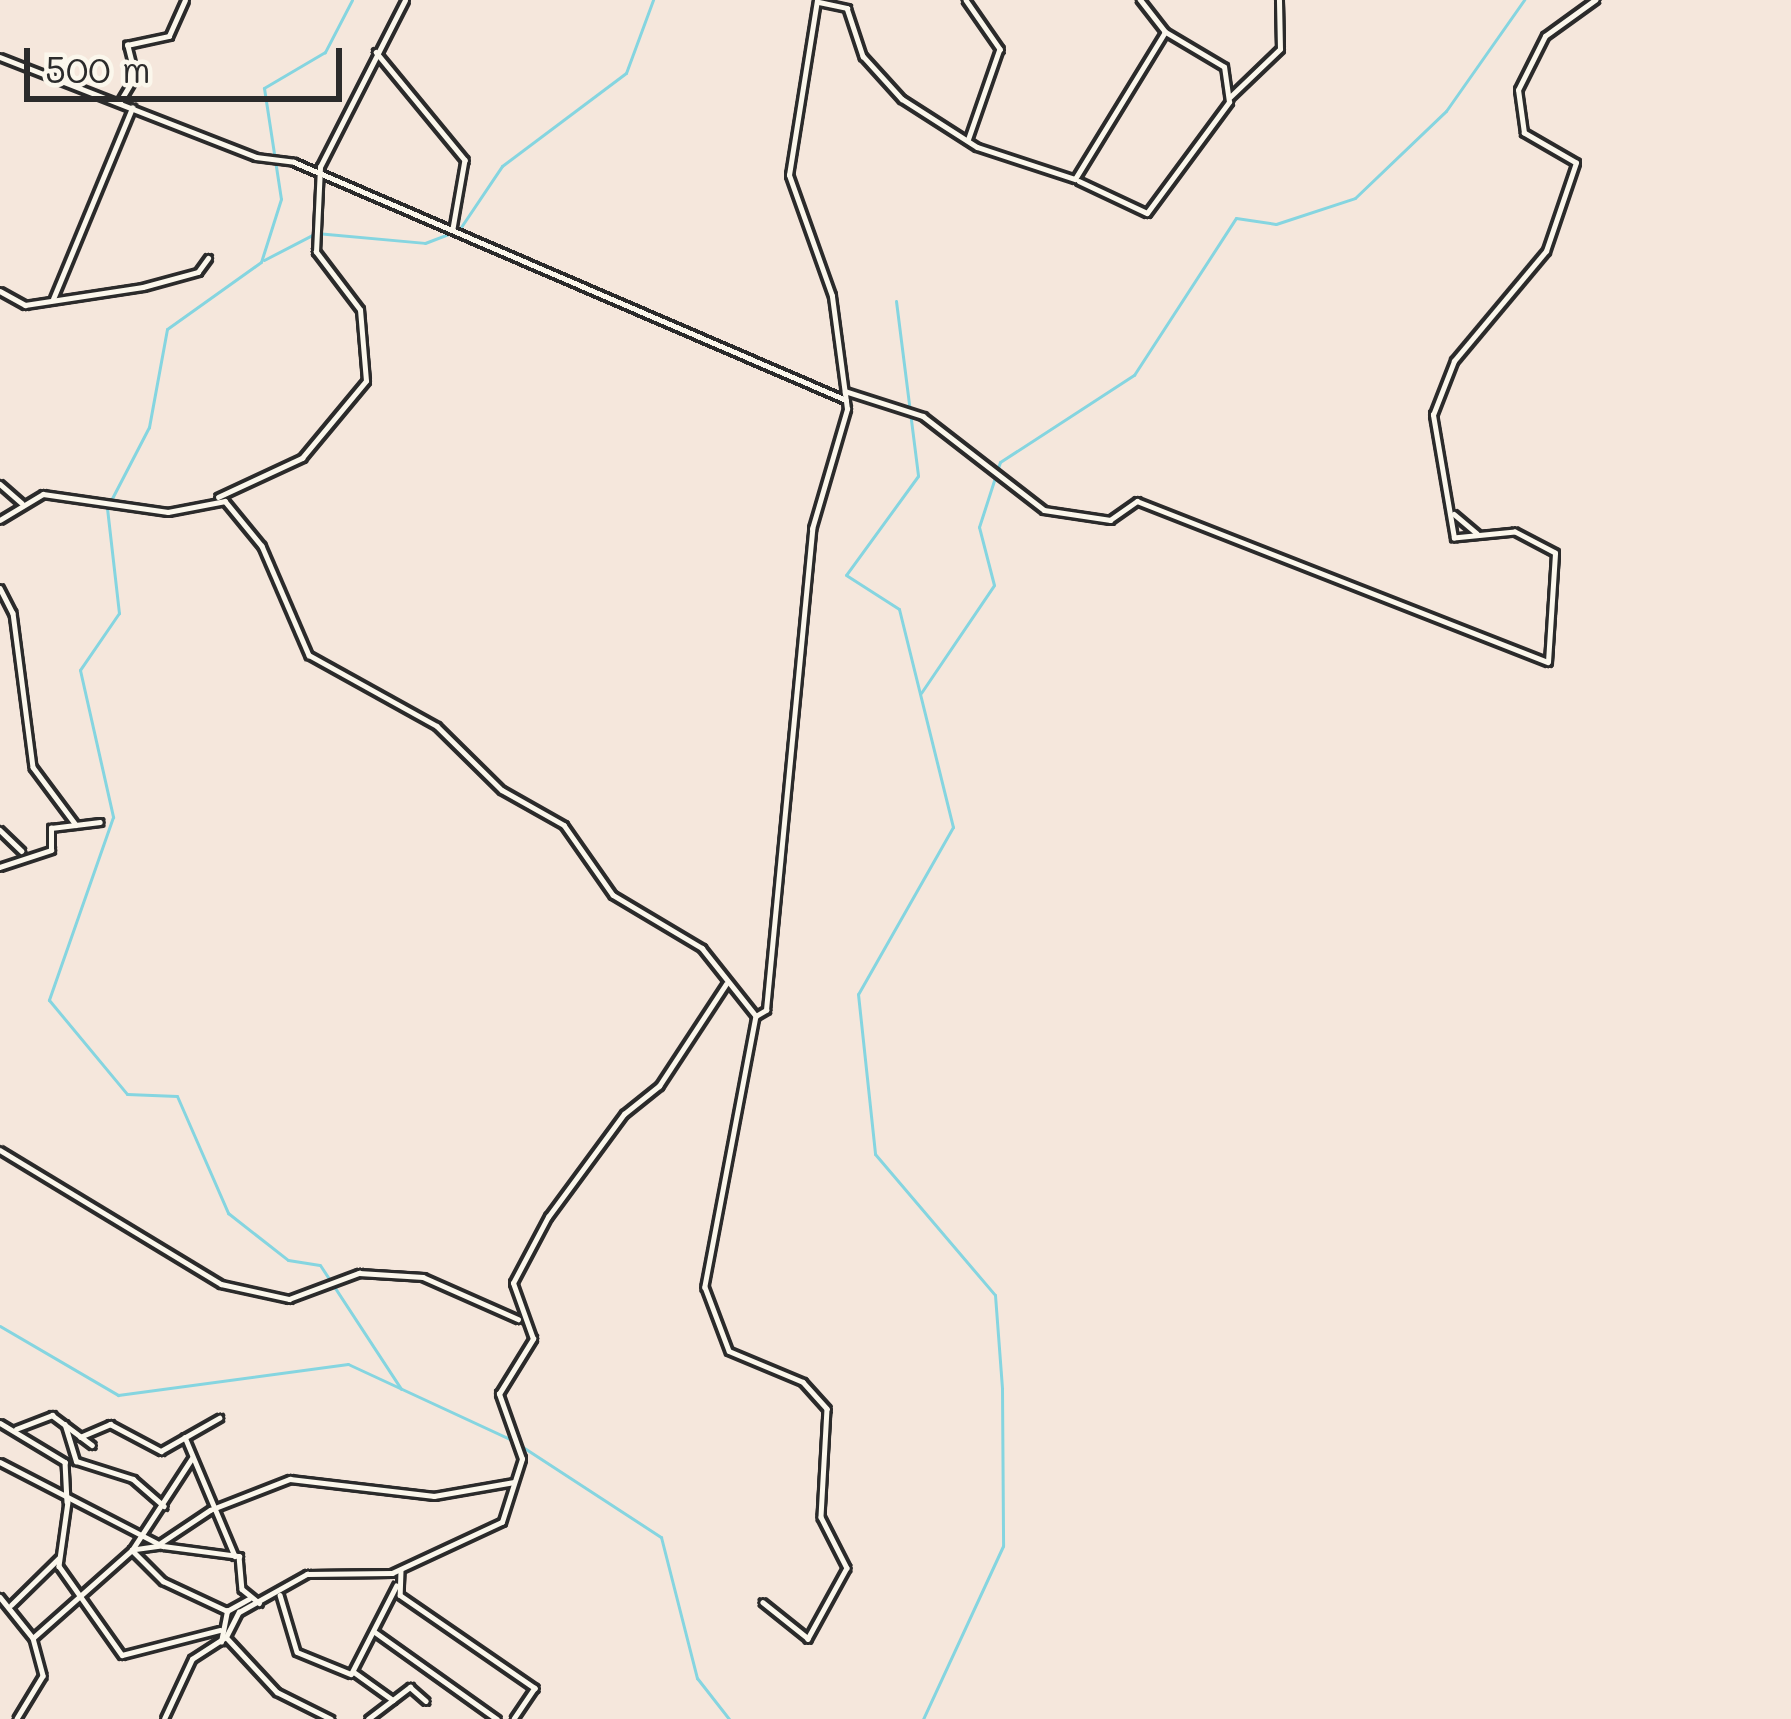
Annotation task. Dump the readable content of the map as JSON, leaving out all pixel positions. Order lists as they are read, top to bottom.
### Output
{
  "scale_bar": "500 m"
}
